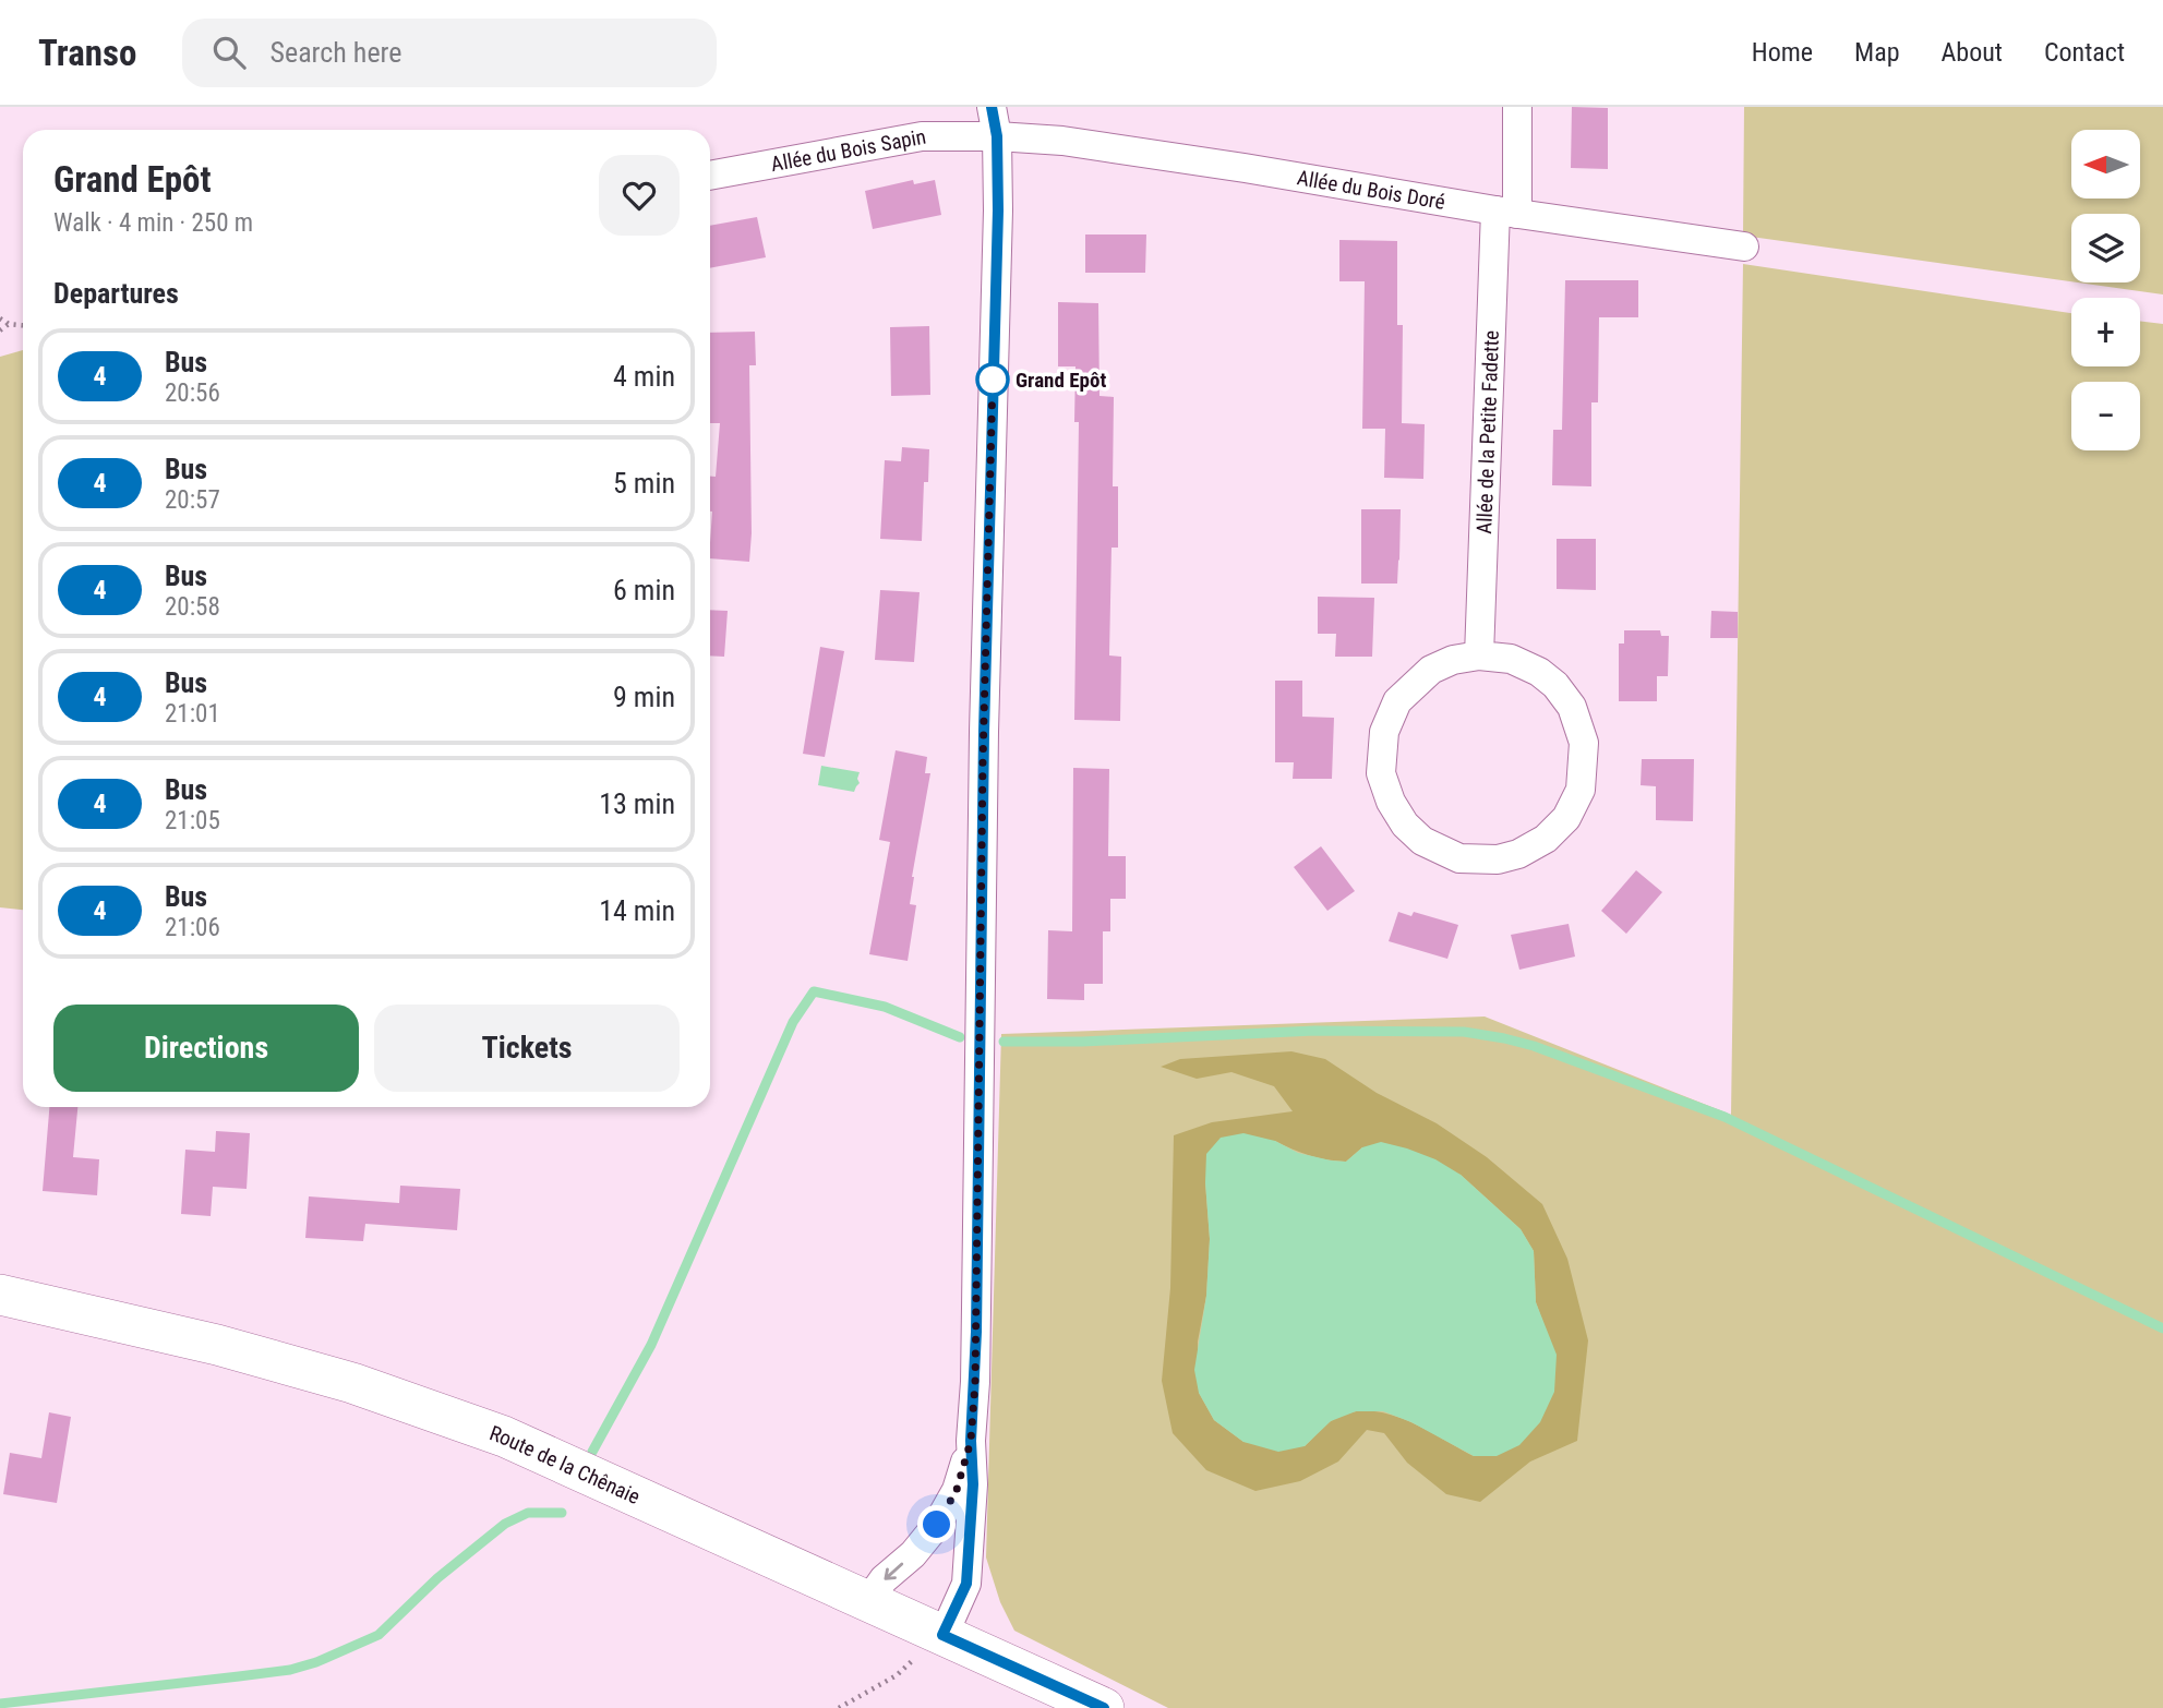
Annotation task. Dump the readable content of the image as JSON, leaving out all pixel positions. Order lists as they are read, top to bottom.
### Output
{
  "streets": {
    "main road": ["Route de la Chênaie"],
    "street": ["Allée du Bois Sapin", "Allée du Bois Doré", "Allée de la Petite Fadette"]
  },
  "crossings": [
    ["Allée du Bois Sapin", "Allée du Bois Doré"],
    ["Allée du Bois Doré", "Allée de la Petite Fadette"]
  ],
  "places": ["Grand Epôt"],
  "lines": ["bus line 4"],
  "north": "left",
  "page": {
    "header": "Transo",
    "search": "Search here",
    "nav": [
      "Home",
      "Map",
      "About",
      "Contact"
    ],
    "map_buttons": ["+", "−"],
    "heading": [
      ["Grand Epôt", "Walk · 4 min · 250 m"],
      "Departures"
    ],
    "list": [
      {
        "mark": "4",
        "name": "Bus",
        "note": "20:56",
        "value": "4 min"
      },
      {
        "mark": "4",
        "name": "Bus",
        "note": "20:57",
        "value": "5 min"
      },
      {
        "mark": "4",
        "name": "Bus",
        "note": "20:58",
        "value": "6 min"
      },
      {
        "mark": "4",
        "name": "Bus",
        "note": "21:01",
        "value": "9 min"
      },
      {
        "mark": "4",
        "name": "Bus",
        "note": "21:05",
        "value": "13 min"
      },
      {
        "mark": "4",
        "name": "Bus",
        "note": "21:06",
        "value": "14 min"
      }
    ],
    "buttons": ["Directions", "Tickets"]
  }
}
